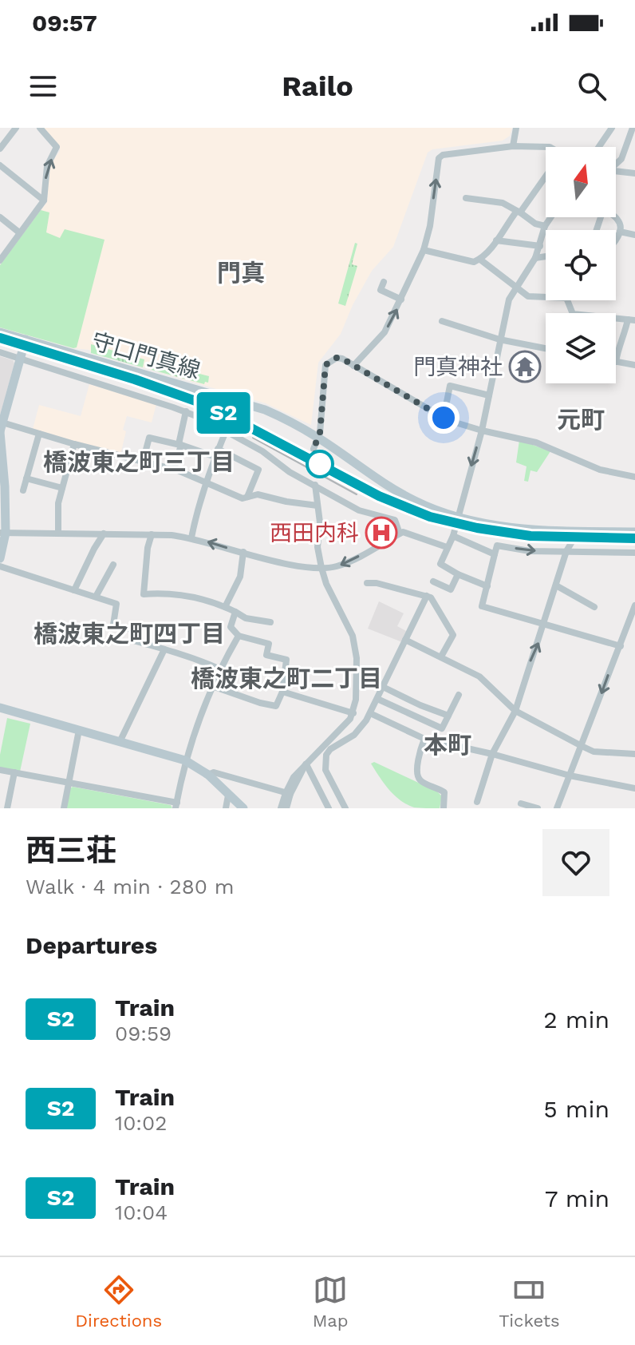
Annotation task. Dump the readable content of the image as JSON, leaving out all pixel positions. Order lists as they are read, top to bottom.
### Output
{
  "streets": {
    "main road": ["守口門真線"]
  },
  "districts": [
    "門真",
    "元町",
    "橋波東之町三丁目",
    "橋波東之町四丁目",
    "橋波東之町二丁目",
    "本町"
  ],
  "places": {
    "temple": ["門真神社"],
    "hospital": ["西田内科"]
  },
  "north": "top",
  "page": {
    "status": "09:57",
    "header": "Railo",
    "on_map": "S2",
    "heading": [
      ["西三荘", "Walk · 4 min · 280 m"],
      "Departures"
    ],
    "list": [
      {
        "mark": "S2",
        "name": "Train",
        "note": "09:59",
        "value": "2 min"
      },
      {
        "mark": "S2",
        "name": "Train",
        "note": "10:02",
        "value": "5 min"
      },
      {
        "mark": "S2",
        "name": "Train",
        "note": "10:04",
        "value": "7 min"
      }
    ],
    "tabs": ["Directions", "Map", "Tickets"]
  }
}
